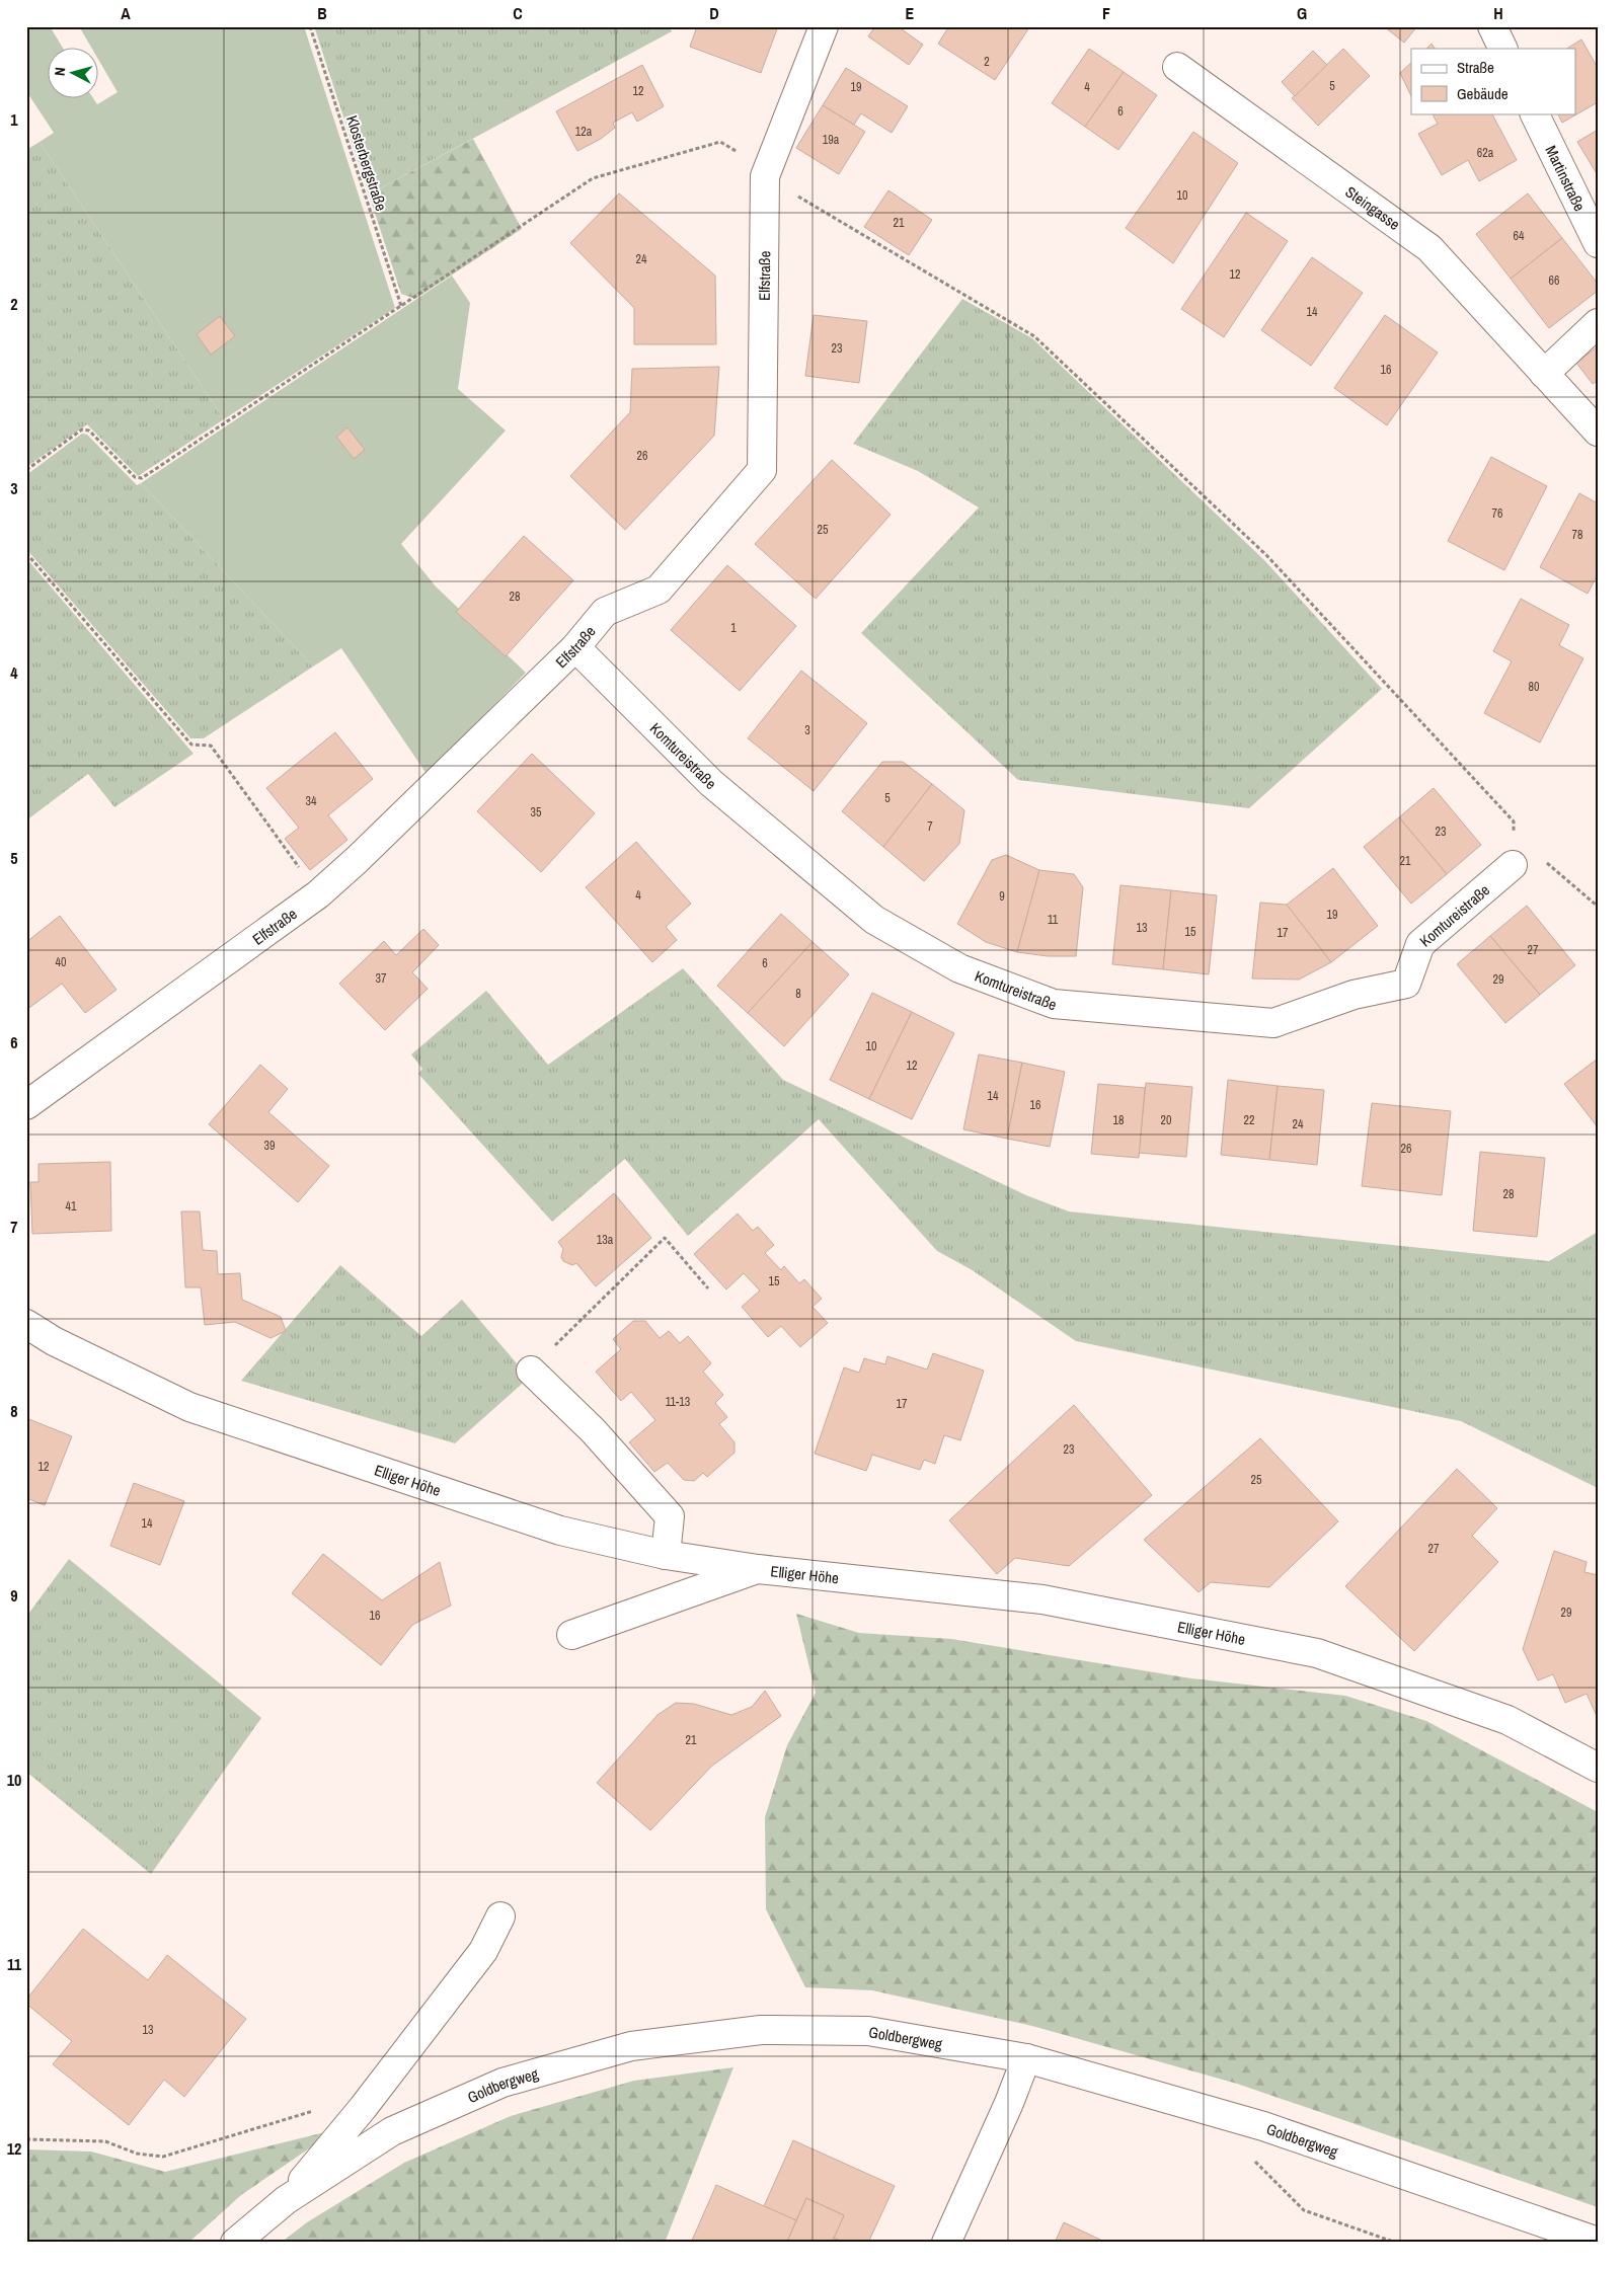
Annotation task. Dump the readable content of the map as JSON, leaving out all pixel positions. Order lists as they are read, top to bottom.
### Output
{
  "streets": {
    "street": [
      "Martinstraße",
      "Steingasse",
      "Elfstraße",
      "Komtureistraße",
      "Elliger Höhe",
      "Goldbergweg"
    ],
    "path": ["Klosterbergstraße"]
  },
  "crossings": [
    ["Elfstraße", "Komtureistraße"]
  ],
  "house_numbers": [
    "2",
    "5",
    "19",
    "4",
    "12",
    "6",
    "12a",
    "19a",
    "62a",
    "10",
    "21",
    "64",
    "24",
    "12",
    "66",
    "14",
    "23",
    "16",
    "26",
    "76",
    "25",
    "78",
    "28",
    "1",
    "80",
    "3",
    "5",
    "34",
    "35",
    "7",
    "23",
    "21",
    "4",
    "9",
    "19",
    "11",
    "13",
    "15",
    "17",
    "27",
    "40",
    "6",
    "37",
    "29",
    "8",
    "10",
    "12",
    "14",
    "16",
    "18",
    "20",
    "22",
    "24",
    "39",
    "26",
    "28",
    "41",
    "13a",
    "15",
    "11-13",
    "17",
    "23",
    "12",
    "25",
    "14",
    "27",
    "29",
    "16",
    "21",
    "13"
  ],
  "legend": ["Straße", "Gebäude"],
  "north": "left",
  "grid": {
    "columns": [
      "A",
      "B",
      "C",
      "D",
      "E",
      "F",
      "G",
      "H"
    ],
    "rows": [
      "1",
      "2",
      "3",
      "4",
      "5",
      "6",
      "7",
      "8",
      "9",
      "10",
      "11",
      "12"
    ]
  }
}
